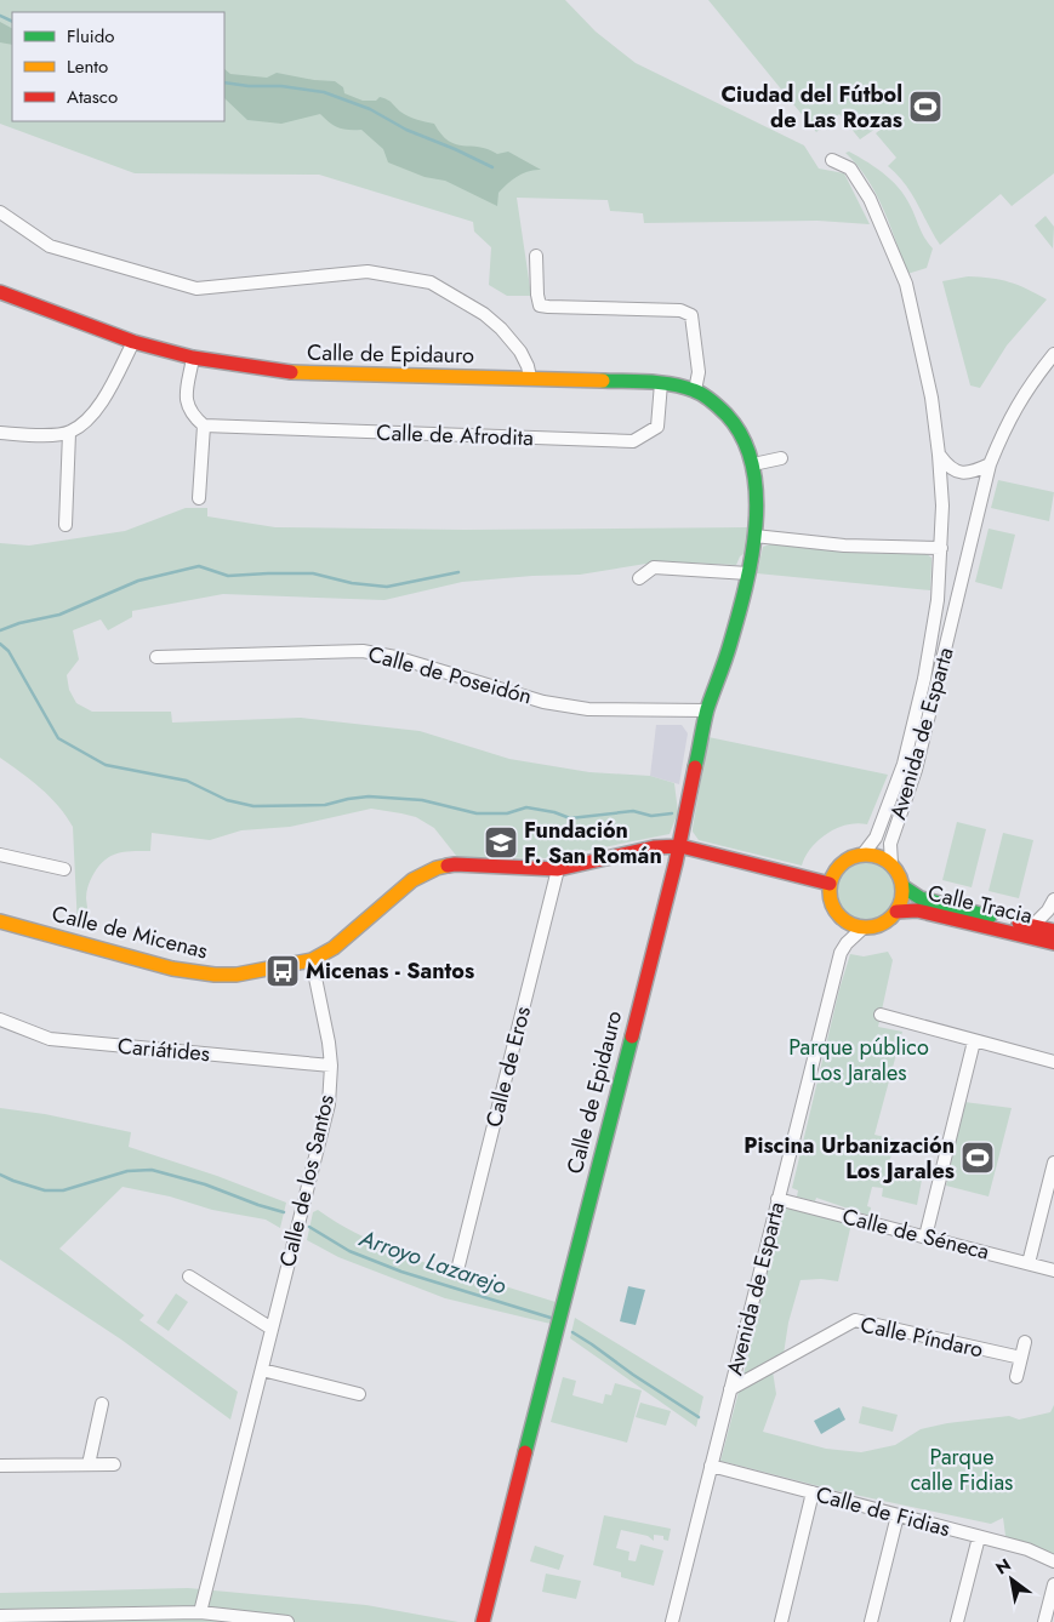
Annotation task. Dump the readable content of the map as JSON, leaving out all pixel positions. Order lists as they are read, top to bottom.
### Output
{
  "streets": {
    "street": [
      "Calle de Epidauro",
      "Calle de Afrodita",
      "Calle de Poseidón",
      "Avenida de Esparta",
      "Calle Tracia",
      "Calle de Micenas",
      "Cariátides",
      "Calle de Eros",
      "Calle de los Santos",
      "Calle de Séneca",
      "Calle Píndaro",
      "Calle de Fidias"
    ]
  },
  "crossings": [
    ["Calle de Epidauro", "Calle de Afrodita"],
    ["Calle de Epidauro", "Calle de Poseidón"],
    ["Calle de Epidauro", "Calle de Micenas"],
    ["Avenida de Esparta", "Calle Tracia"],
    ["Avenida de Esparta", "Calle de Micenas"],
    ["Avenida de Esparta", "Calle de Séneca"],
    ["Avenida de Esparta", "Calle Píndaro"],
    ["Avenida de Esparta", "Calle de Fidias"],
    ["Calle Tracia", "Calle de Micenas"],
    ["Calle de Micenas", "Calle de Eros"],
    ["Calle de Micenas", "Calle de los Santos"],
    ["Cariátides", "Calle de los Santos"]
  ],
  "water": ["Arroyo Lazarejo"],
  "parks": ["Parque público Los Jarales", "Parque calle Fidias"],
  "places": {
    "sports": ["Ciudad del Fútbol de Las Rozas", "Piscina Urbanización Los Jarales"],
    "school or university": ["Fundación F. San Román"],
    "bus stop": ["Micenas - Santos"]
  },
  "legend": ["Fluido", "Lento", "Atasco"],
  "north": "top left"
}
